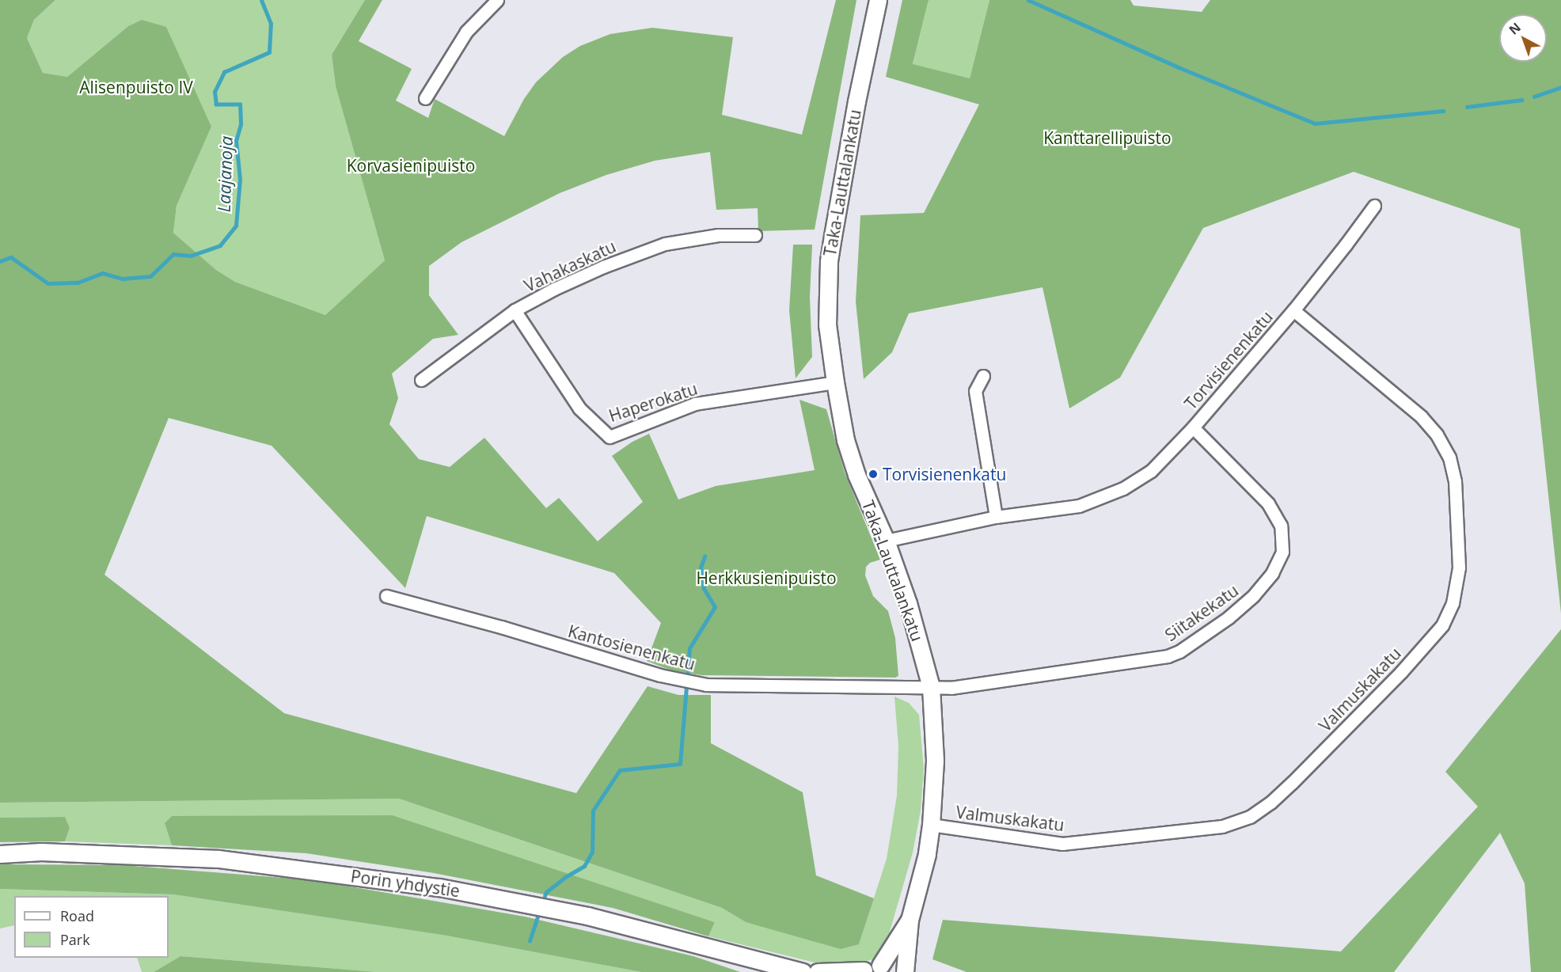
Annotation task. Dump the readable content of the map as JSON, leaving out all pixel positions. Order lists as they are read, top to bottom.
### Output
{
  "streets": {
    "main road": ["Taka-Lauttalankatu", "Porin yhdystie"],
    "street": [
      "Vahakaskatu",
      "Torvisienenkatu",
      "Haperokatu",
      "Siitakekatu",
      "Kantosienenkatu",
      "Valmuskakatu"
    ]
  },
  "crossings": [
    ["Taka-Lauttalankatu", "Torvisienenkatu"],
    ["Taka-Lauttalankatu", "Haperokatu"],
    ["Taka-Lauttalankatu", "Siitakekatu"],
    ["Taka-Lauttalankatu", "Kantosienenkatu"],
    ["Taka-Lauttalankatu", "Valmuskakatu"],
    ["Vahakaskatu", "Haperokatu"],
    ["Torvisienenkatu", "Siitakekatu"],
    ["Torvisienenkatu", "Valmuskakatu"],
    ["Siitakekatu", "Kantosienenkatu"]
  ],
  "water": ["Laajanoja"],
  "parks": [
    "Alisenpuisto IV",
    "Kanttarellipuisto",
    "Korvasienipuisto",
    "Herkkusienipuisto"
  ],
  "places": ["Torvisienenkatu"],
  "legend": ["Road", "Park"],
  "north": "top left"
}
